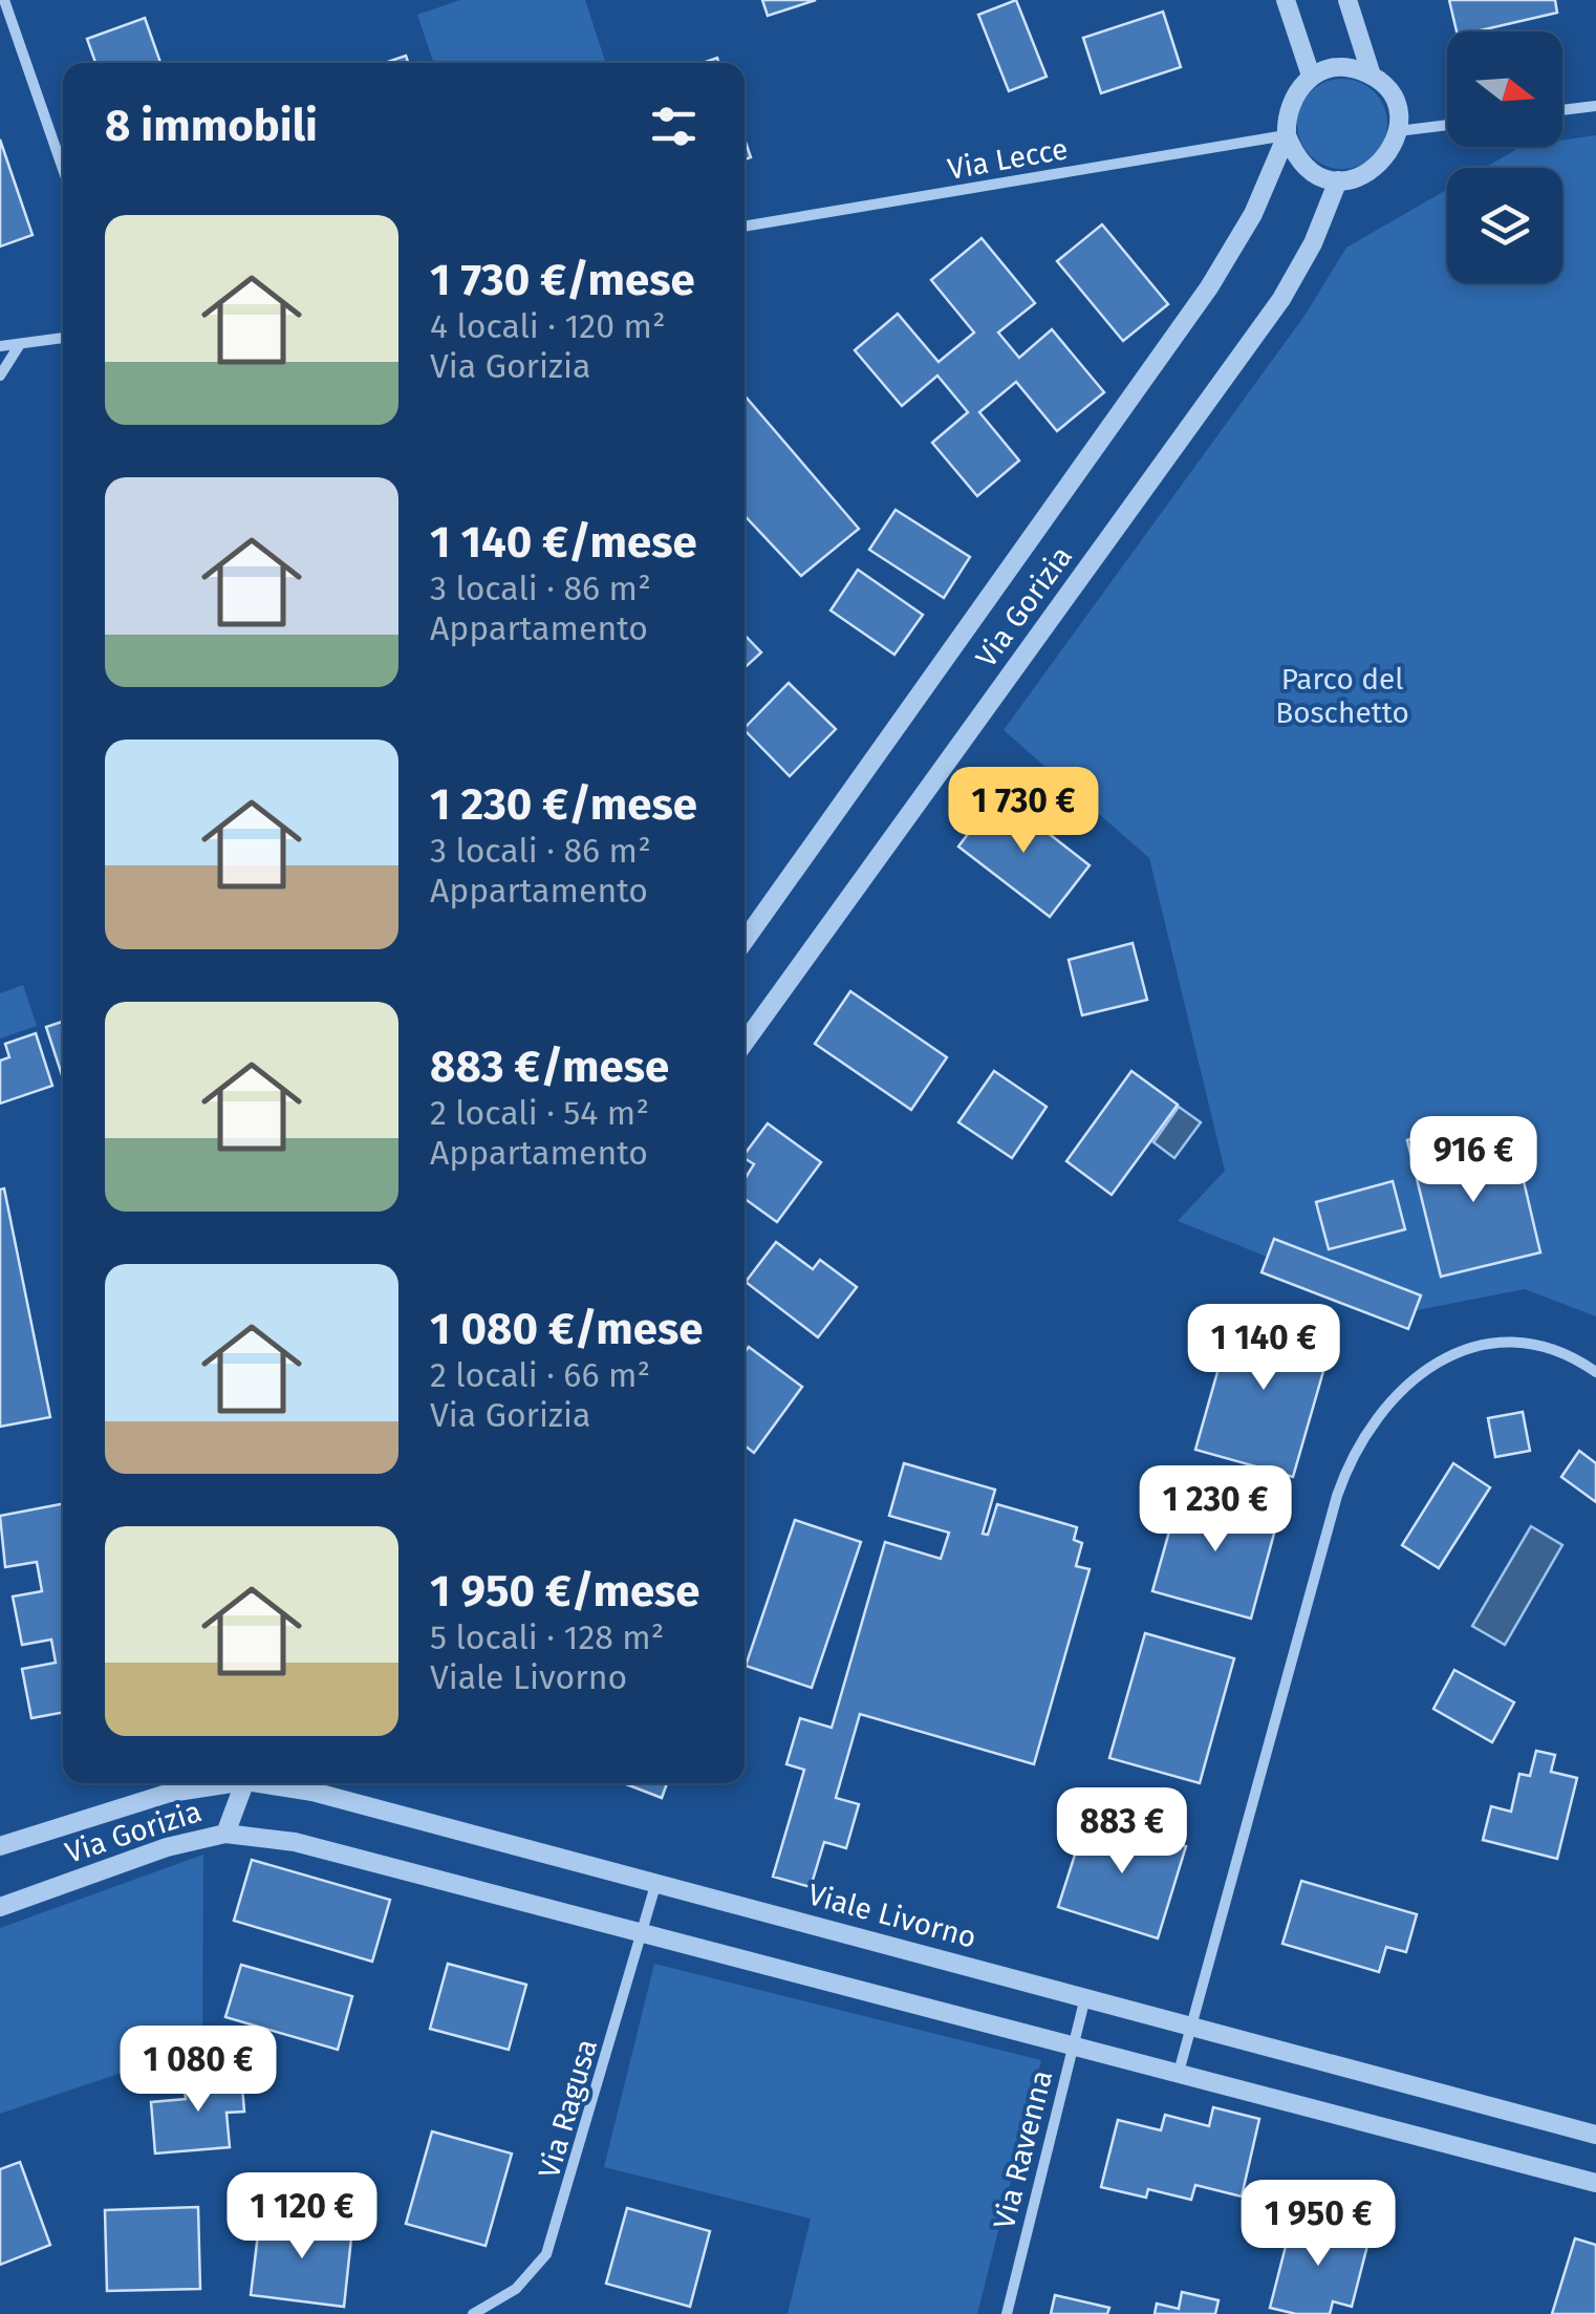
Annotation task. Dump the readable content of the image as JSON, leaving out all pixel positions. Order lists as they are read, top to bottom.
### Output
{
  "streets": {
    "street": [
      "Via Lecce",
      "Via Gorizia",
      "Viale Livorno",
      "Via Ragusa",
      "Via Ravenna"
    ]
  },
  "crossings": [
    ["Via Lecce", "Via Gorizia"],
    ["Viale Livorno", "Via Ragusa"],
    ["Viale Livorno", "Via Ravenna"]
  ],
  "parks": ["Parco del Boschetto"],
  "north": "right",
  "page": {
    "heading": "8 immobili",
    "list": [
      {
        "name": "1 730 €/mese",
        "note": "4 locali · 120 m² · Via Gorizia"
      },
      {
        "name": "1 140 €/mese",
        "note": "3 locali · 86 m² · Appartamento"
      },
      {
        "name": "1 230 €/mese",
        "note": "3 locali · 86 m² · Appartamento"
      },
      {
        "name": "883 €/mese",
        "note": "2 locali · 54 m² · Appartamento"
      },
      {
        "name": "1 080 €/mese",
        "note": "2 locali · 66 m² · Via Gorizia"
      },
      {
        "name": "1 950 €/mese",
        "note": "5 locali · 128 m² · Viale Livorno"
      }
    ],
    "price": [
      "1 730 €",
      "916 €",
      "1 140 €",
      "1 230 €",
      "883 €",
      "1 080 €",
      "1 120 €",
      "1 950 €"
    ]
  }
}
